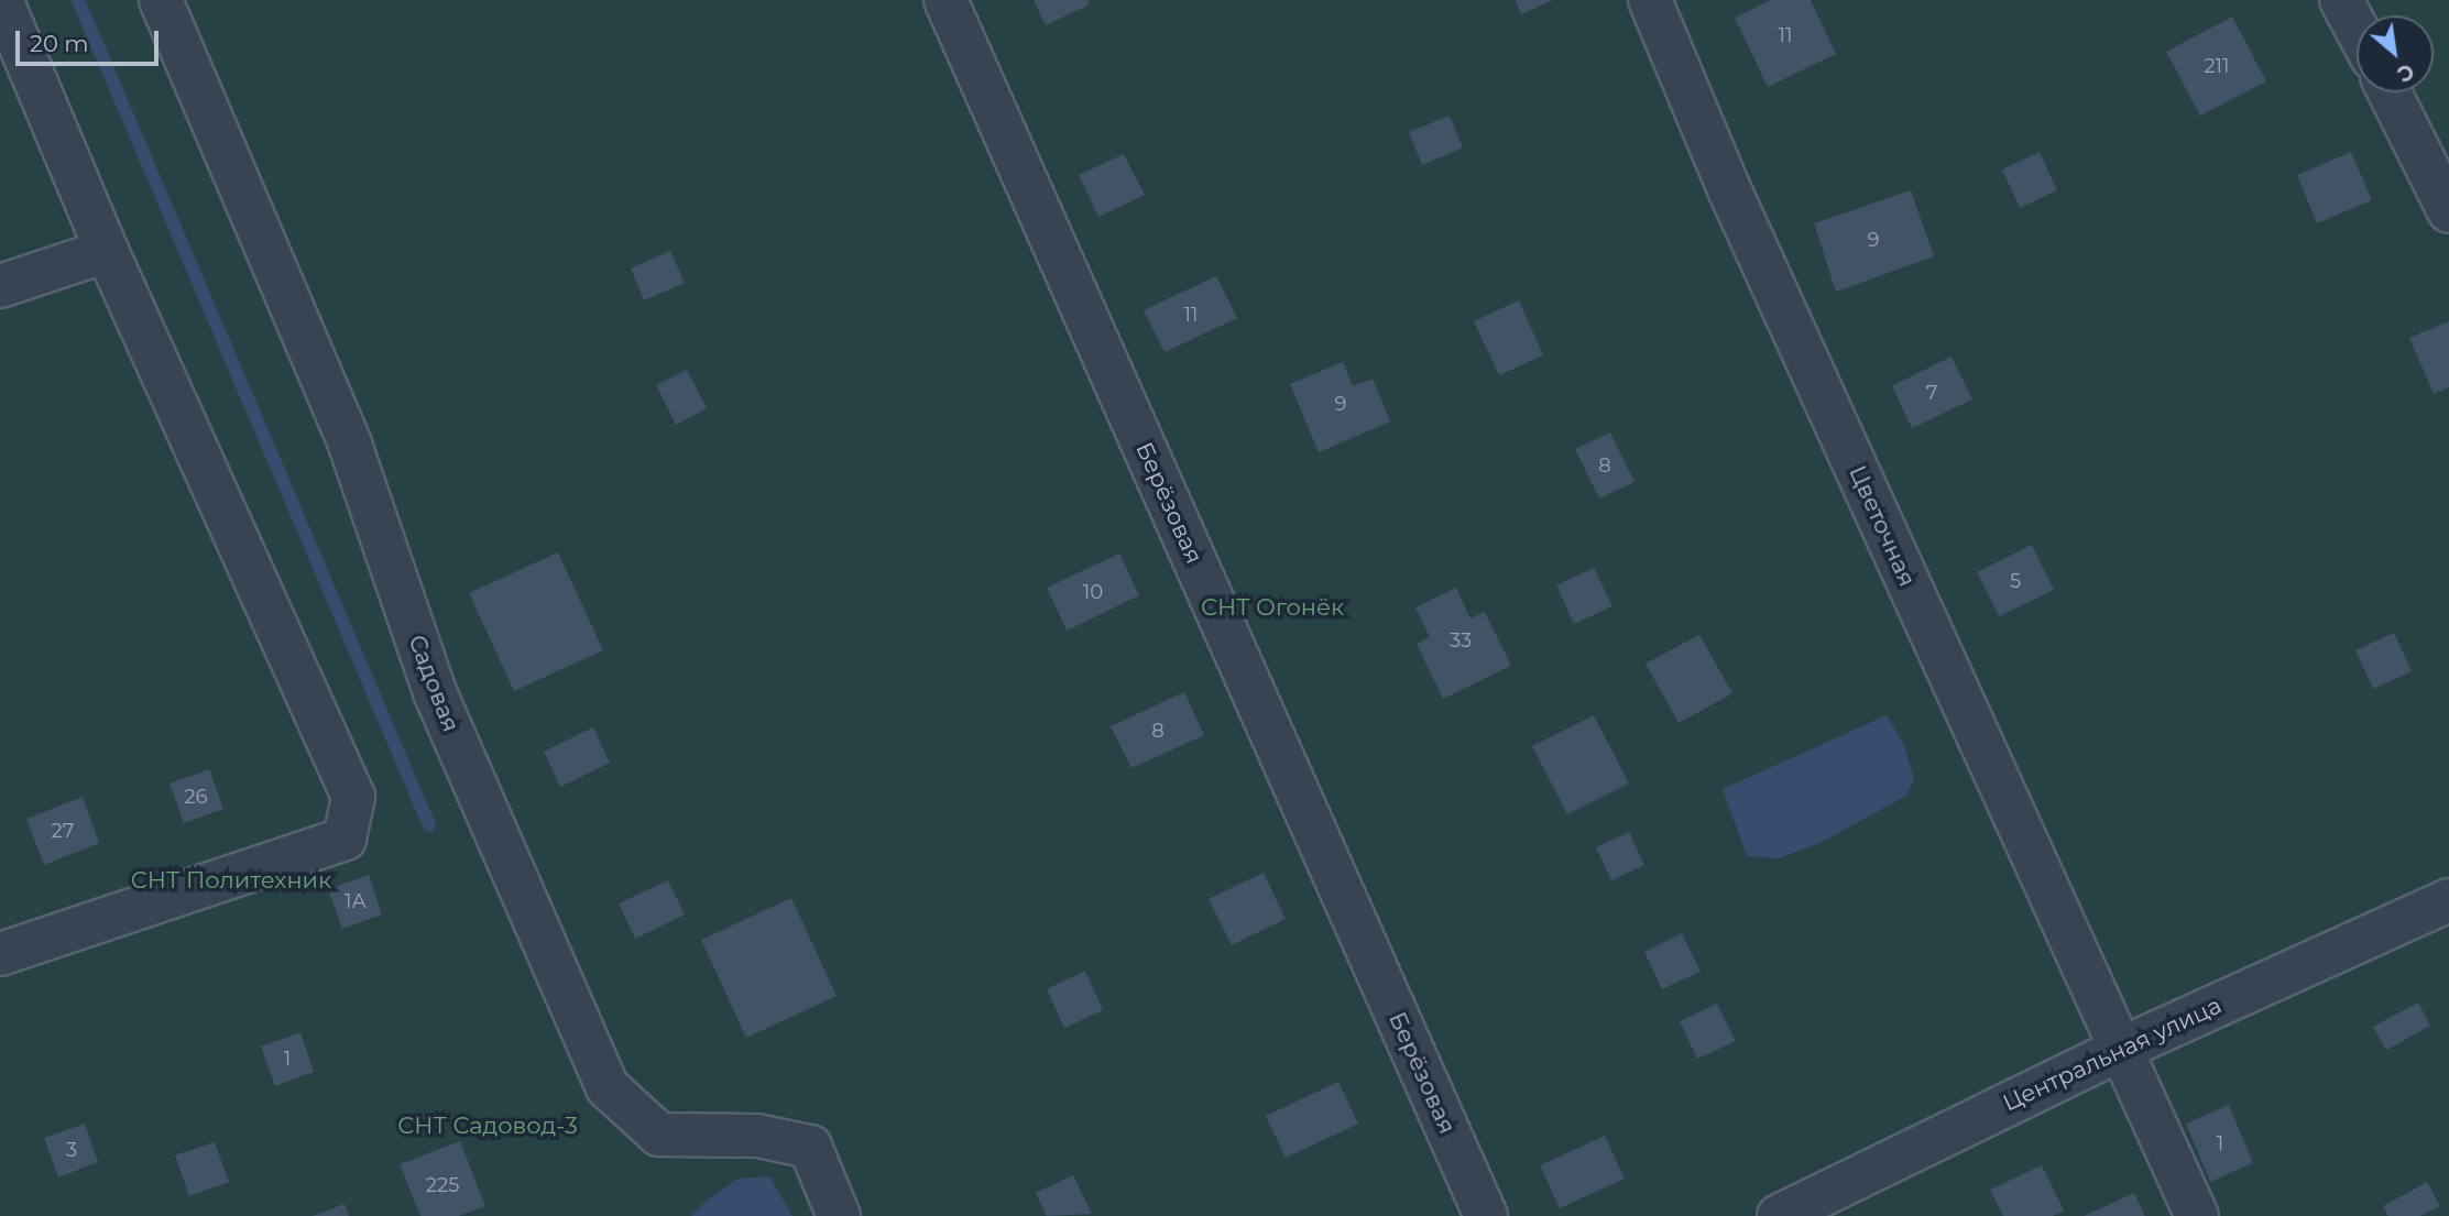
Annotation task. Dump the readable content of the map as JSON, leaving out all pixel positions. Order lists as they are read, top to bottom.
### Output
{
  "streets": {
    "street": [
      "Берёзовая",
      "Цветочная",
      "Садовая",
      "Центральная улица"
    ]
  },
  "crossings": [
    ["Цветочная", "Центральная улица"]
  ],
  "parks": ["СНТ Огонёк", "СНТ Политехник", "СНТ Садовод-3"],
  "house_numbers": [
    "11",
    "211",
    "9",
    "11",
    "7",
    "9",
    "8",
    "5",
    "10",
    "33",
    "8",
    "26",
    "27",
    "1А",
    "1",
    "1",
    "3",
    "225"
  ],
  "scale_bar": "20 m",
  "north": "bottom right"
}
